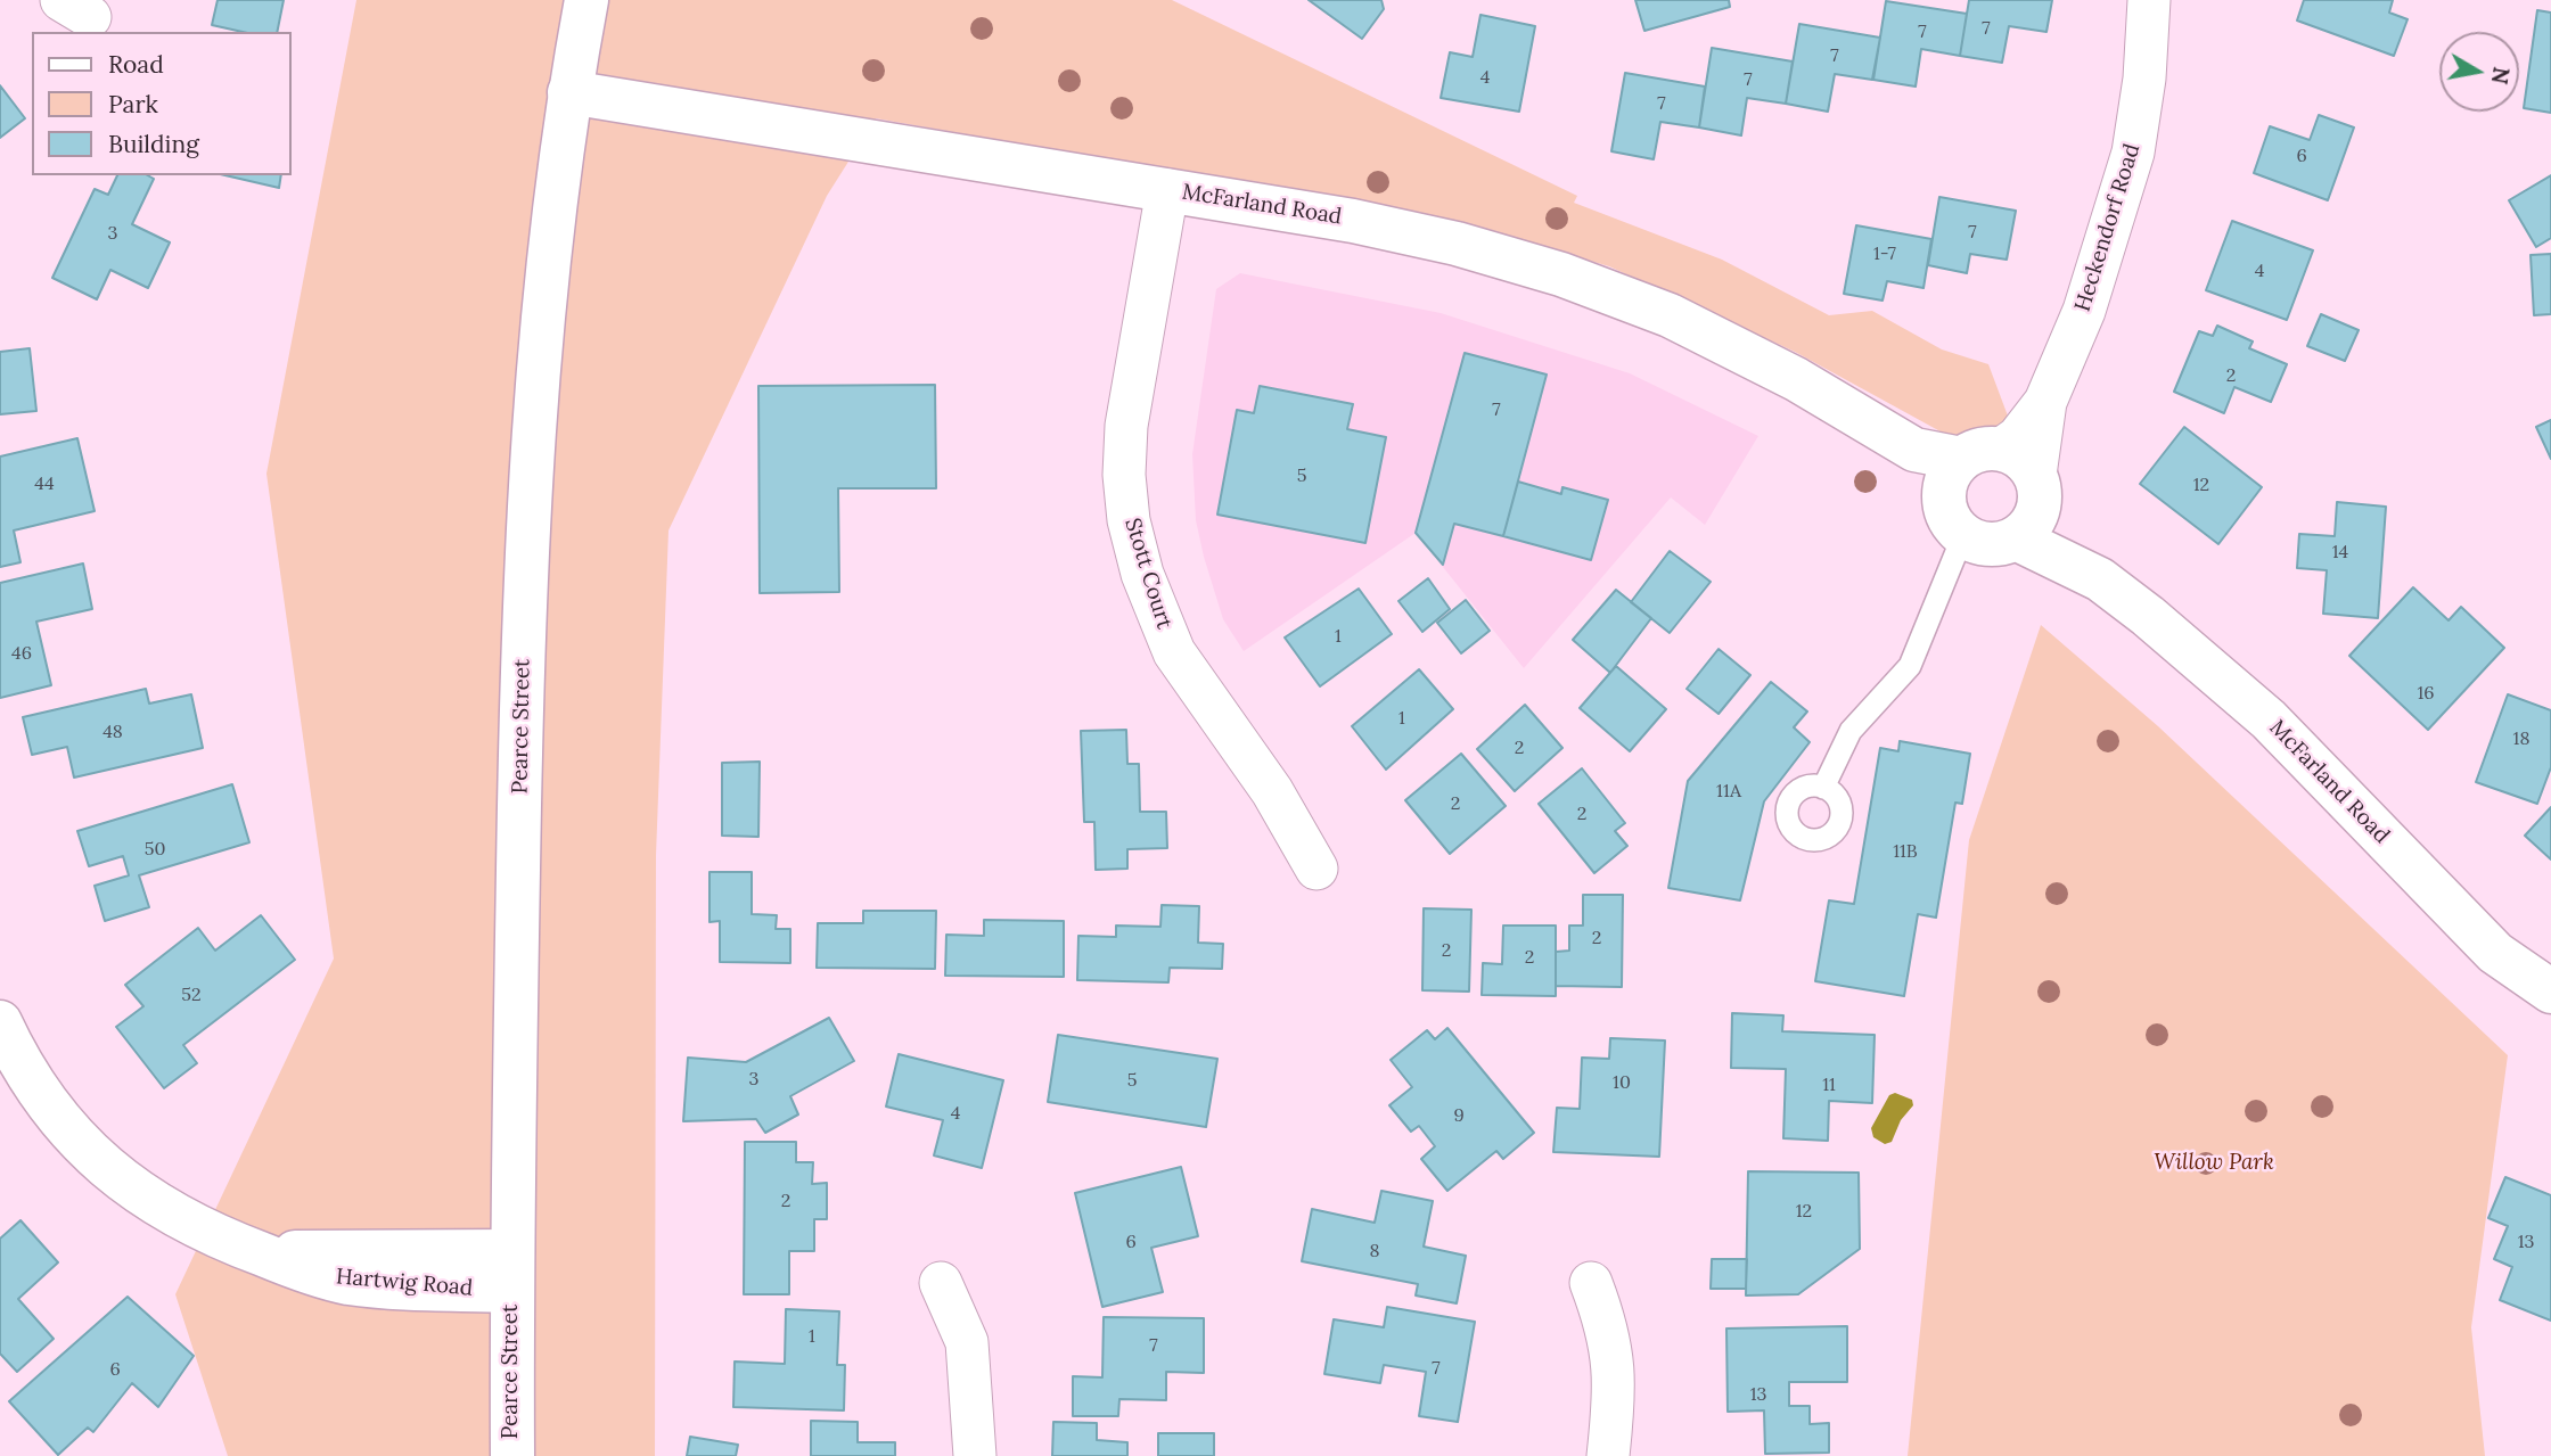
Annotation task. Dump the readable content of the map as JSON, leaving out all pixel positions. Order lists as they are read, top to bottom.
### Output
{
  "streets": {
    "street": [
      "McFarland Road",
      "Heckendorf Road",
      "Stott Court",
      "Pearce Street",
      "Hartwig Road"
    ]
  },
  "crossings": [
    ["McFarland Road", "Heckendorf Road"],
    ["McFarland Road", "Stott Court"],
    ["McFarland Road", "Pearce Street"],
    ["Pearce Street", "Hartwig Road"]
  ],
  "parks": ["Willow Park"],
  "house_numbers": [
    "7",
    "7",
    "7",
    "4",
    "7",
    "7",
    "6",
    "7",
    "3",
    "1-7",
    "4",
    "2",
    "7",
    "5",
    "44",
    "12",
    "14",
    "1",
    "46",
    "16",
    "1",
    "48",
    "18",
    "2",
    "11A",
    "2",
    "2",
    "50",
    "11B",
    "2",
    "2",
    "2",
    "52",
    "3",
    "5",
    "10",
    "11",
    "4",
    "9",
    "2",
    "12",
    "6",
    "13",
    "8",
    "1",
    "7",
    "7",
    "6",
    "13"
  ],
  "legend": ["Road", "Park", "Building"],
  "north": "right"
}
